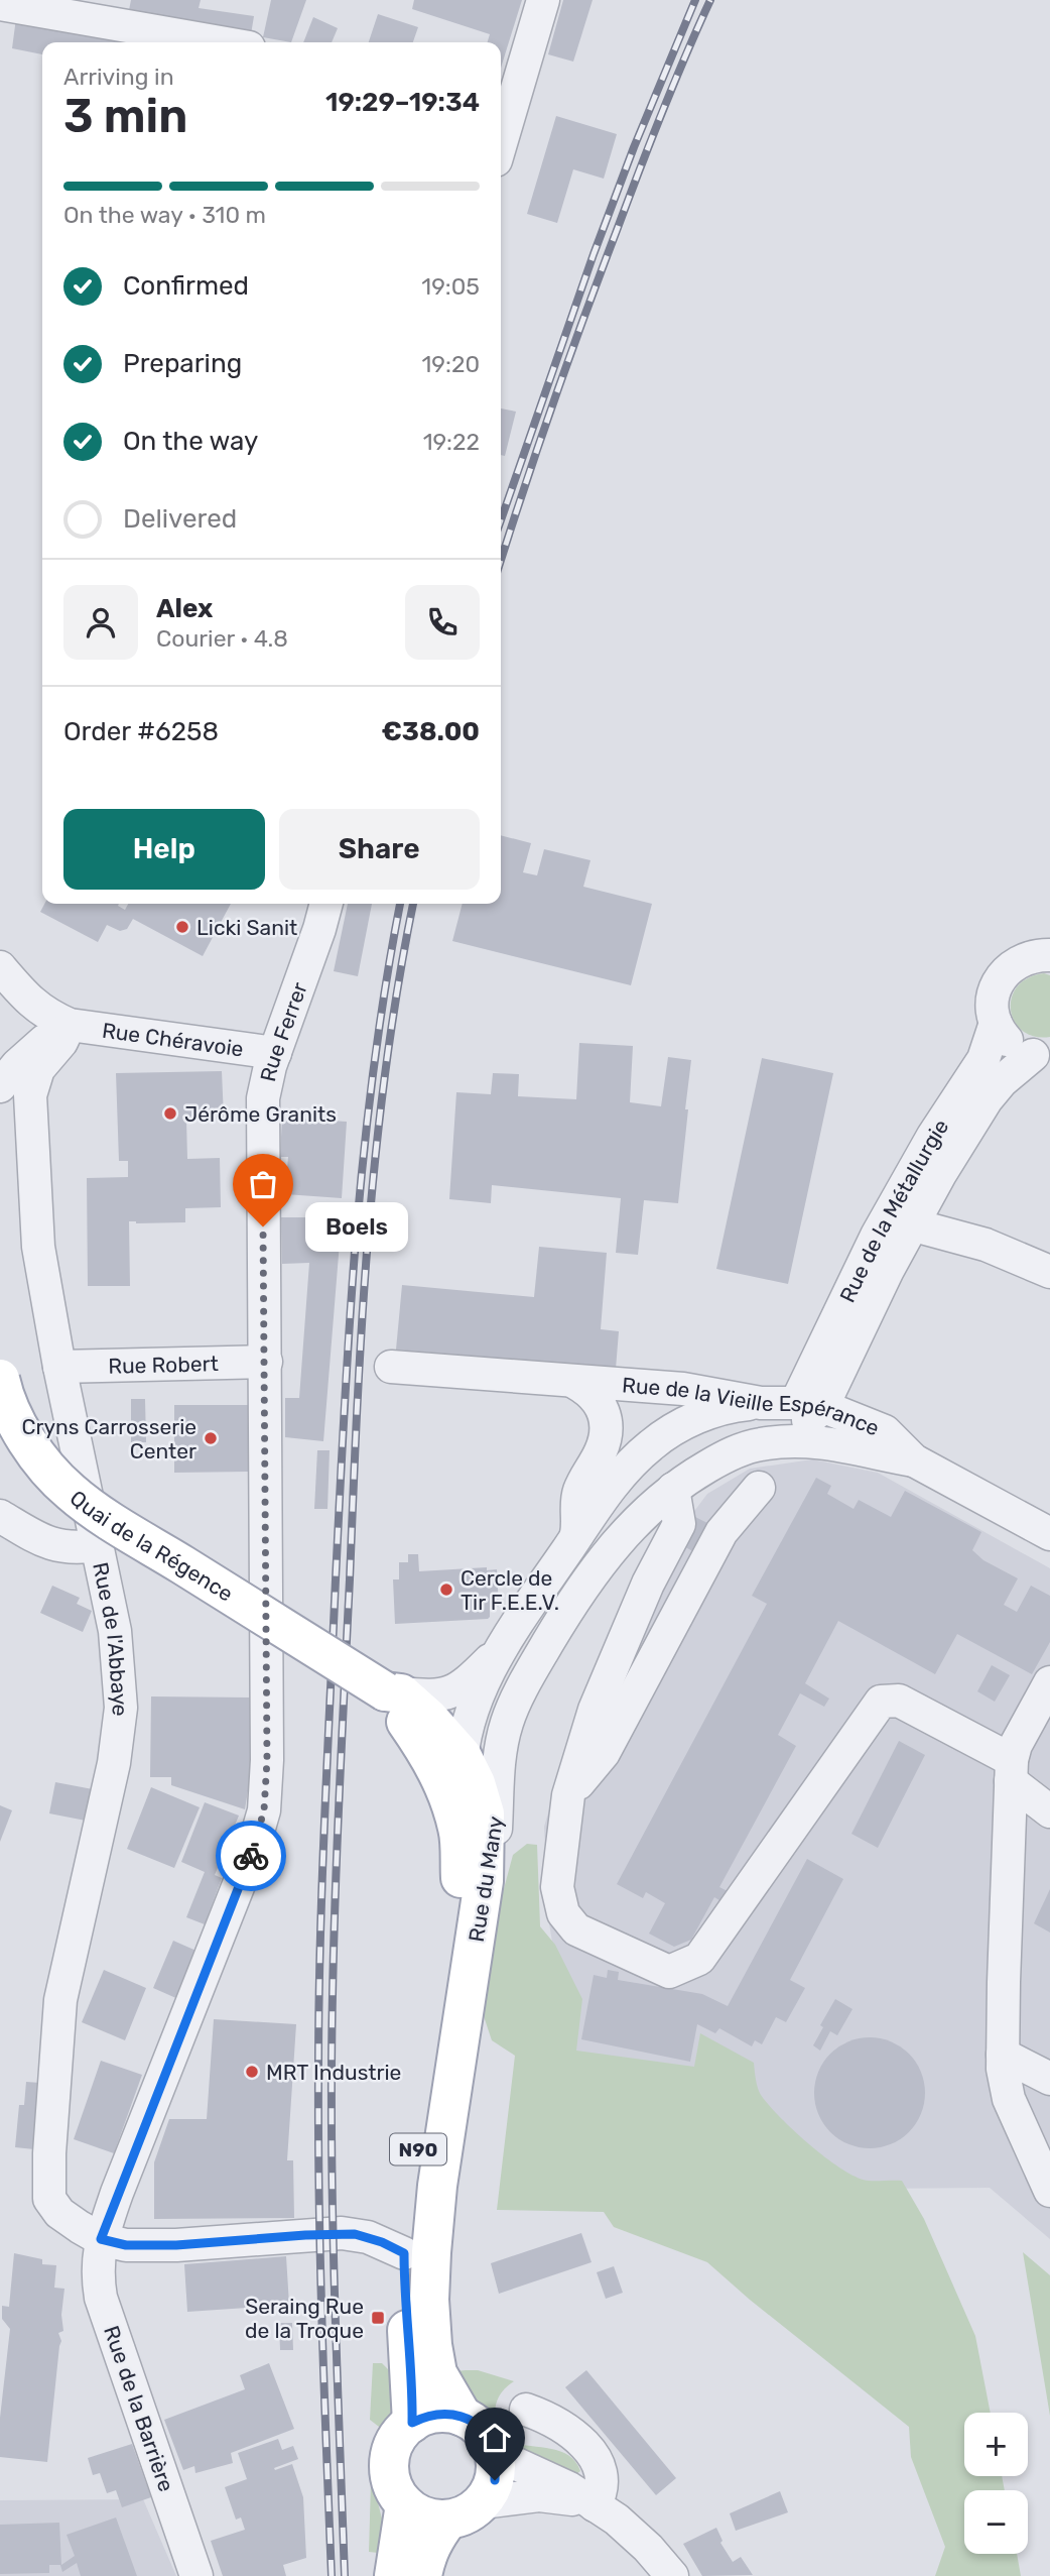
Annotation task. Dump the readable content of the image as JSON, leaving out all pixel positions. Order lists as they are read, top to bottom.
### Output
{
  "streets": {
    "main road": ["Quai de la Régence", "Rue du Many", "N90"],
    "street": [
      "Rue Ferrer",
      "Rue Chéravoie",
      "Rue de la Métallurgie",
      "Rue Robert",
      "Rue de la Vieille Espérance",
      "Rue de l'Abbaye",
      "Rue de la Barrière"
    ]
  },
  "crossings": [
    ["Rue Ferrer", "Rue Chéravoie"],
    ["Rue Ferrer", "Rue Robert"],
    ["Rue Ferrer", "Rue de l'Abbaye"],
    ["Rue Ferrer", "Rue de la Barrière"],
    ["Rue Chéravoie", "Rue de l'Abbaye"],
    ["Rue de la Métallurgie", "Rue de la Vieille Espérance"],
    ["Rue Robert", "Rue de l'Abbaye"],
    ["Rue de la Vieille Espérance", "Rue du Many"],
    ["Quai de la Régence", "N90"],
    ["Rue de l'Abbaye", "Rue de la Barrière"],
    ["Rue du Many", "N90"]
  ],
  "places": {
    "other": [
      "Licki Sanit",
      "Jérôme Granits",
      "Boels",
      "Cryns Carrosserie Center",
      "Cercle de Tir F.E.E.V.",
      "MRT Industrie"
    ],
    "transit": ["Seraing Rue de la Troque"]
  },
  "page": {
    "heading": ["3 min", "Arriving in", "19:29–19:34"],
    "panel": [
      "Alex",
      "Courier · 4.8",
      "Order #6258",
      "€38.00"
    ],
    "bar": "On the way · 310 m",
    "list": [
      ["Confirmed", "19:05"],
      ["Preparing", "19:20"],
      ["On the way", "19:22"],
      "Delivered"
    ],
    "buttons": ["Help", "Share"],
    "bubble": "Boels",
    "map_buttons": ["+", "−"]
  }
}
